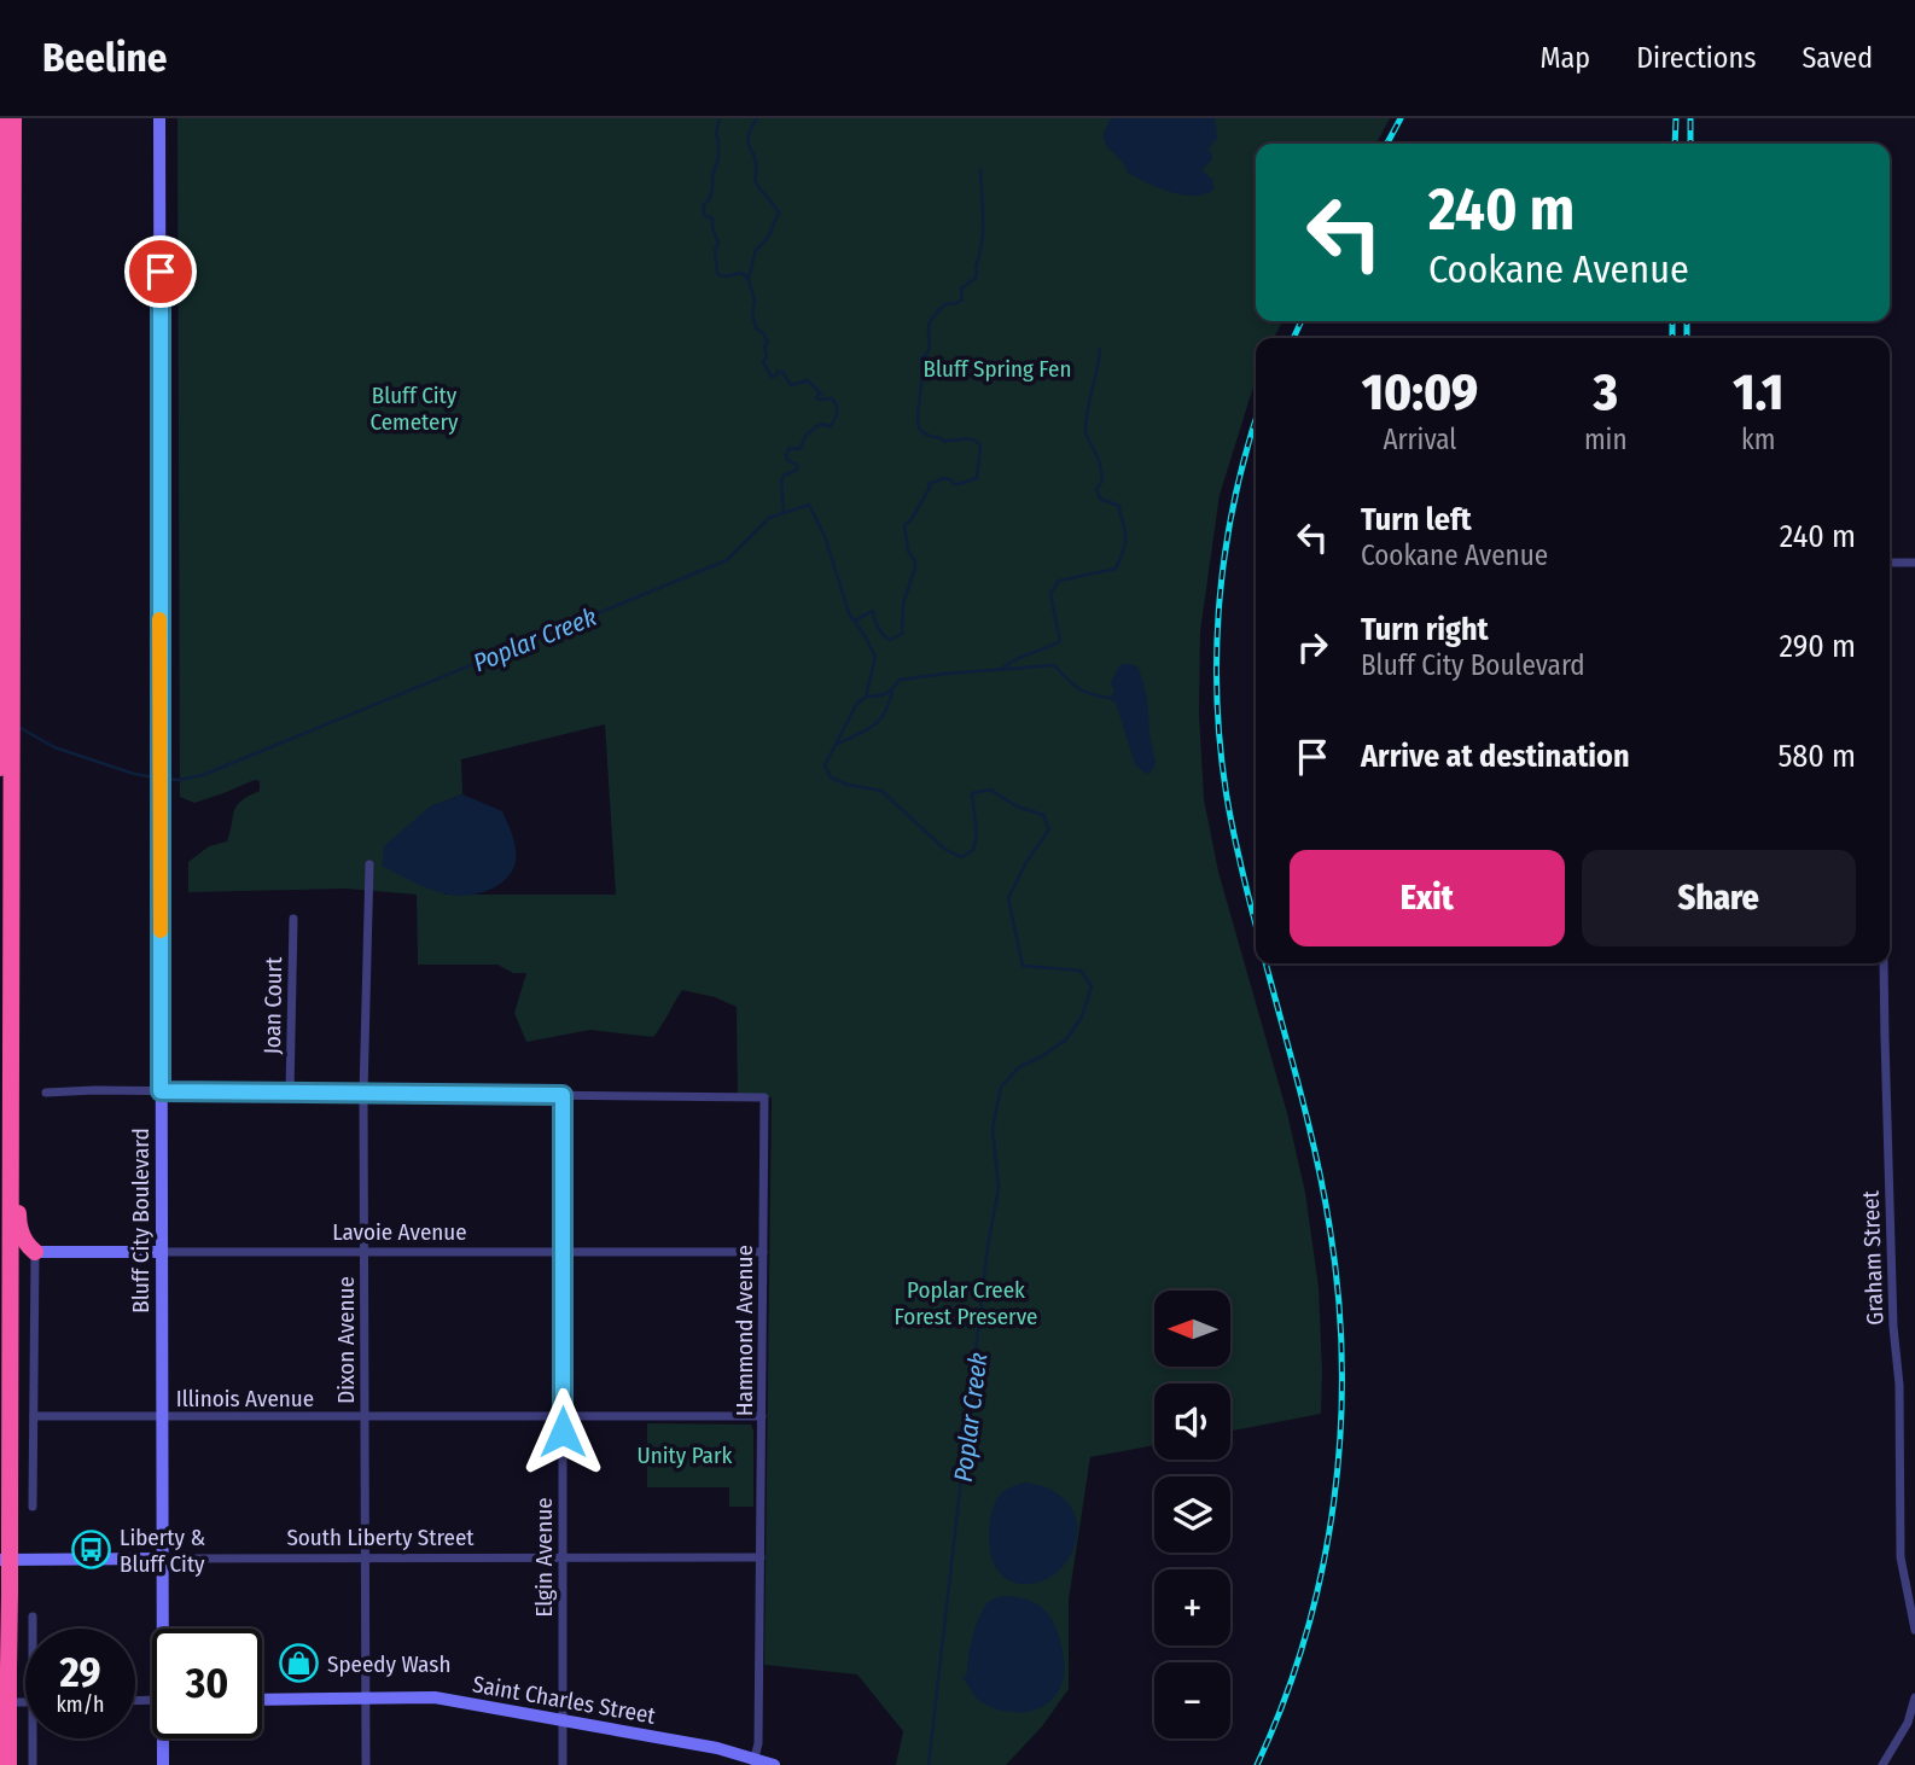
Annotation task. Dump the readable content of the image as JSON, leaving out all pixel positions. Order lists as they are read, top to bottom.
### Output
{
  "streets": {
    "main road": [
      "Bluff City Boulevard",
      "Lavoie Avenue",
      "South Liberty Street",
      "Saint Charles Street"
    ],
    "street": [
      "Joan Court",
      "Graham Street",
      "Hammond Avenue",
      "Dixon Avenue",
      "Illinois Avenue",
      "Elgin Avenue"
    ]
  },
  "crossings": [
    ["Bluff City Boulevard", "Lavoie Avenue"],
    ["Bluff City Boulevard", "Illinois Avenue"],
    ["Bluff City Boulevard", "South Liberty Street"],
    ["Lavoie Avenue", "Hammond Avenue"],
    ["Lavoie Avenue", "Dixon Avenue"],
    ["Lavoie Avenue", "Elgin Avenue"],
    ["Hammond Avenue", "Illinois Avenue"],
    ["Hammond Avenue", "South Liberty Street"],
    ["Hammond Avenue", "Elgin Avenue"],
    ["Hammond Avenue", "Saint Charles Street"],
    ["Dixon Avenue", "Illinois Avenue"],
    ["Dixon Avenue", "South Liberty Street"],
    ["Dixon Avenue", "Saint Charles Street"],
    ["Illinois Avenue", "Elgin Avenue"],
    ["South Liberty Street", "Elgin Avenue"],
    ["Elgin Avenue", "Saint Charles Street"]
  ],
  "water": ["Poplar Creek"],
  "parks": [
    "Bluff Spring Fen",
    "Bluff City Cemetery",
    "Poplar Creek Forest Preserve",
    "Unity Park"
  ],
  "places": {
    "bus stop": ["Liberty & Bluff City"],
    "shop": ["Speedy Wash"]
  },
  "north": "left",
  "page": {
    "header": "Beeline",
    "nav": ["Map", "Directions", "Saved"],
    "turn": ["240 m", "Cookane Avenue"],
    "eta": [
      "10:09",
      "Arrival",
      "3",
      "min",
      "1.1",
      "km"
    ],
    "list": [
      {
        "name": "Turn left",
        "note": "Cookane Avenue",
        "value": "240 m"
      },
      {
        "name": "Turn right",
        "note": "Bluff City Boulevard",
        "value": "290 m"
      },
      {
        "name": "Arrive at destination",
        "value": "580 m"
      }
    ],
    "buttons": ["Exit", "Share"],
    "map_buttons": ["+", "−"],
    "speed": "29 km/h",
    "limit": "30"
  }
}
